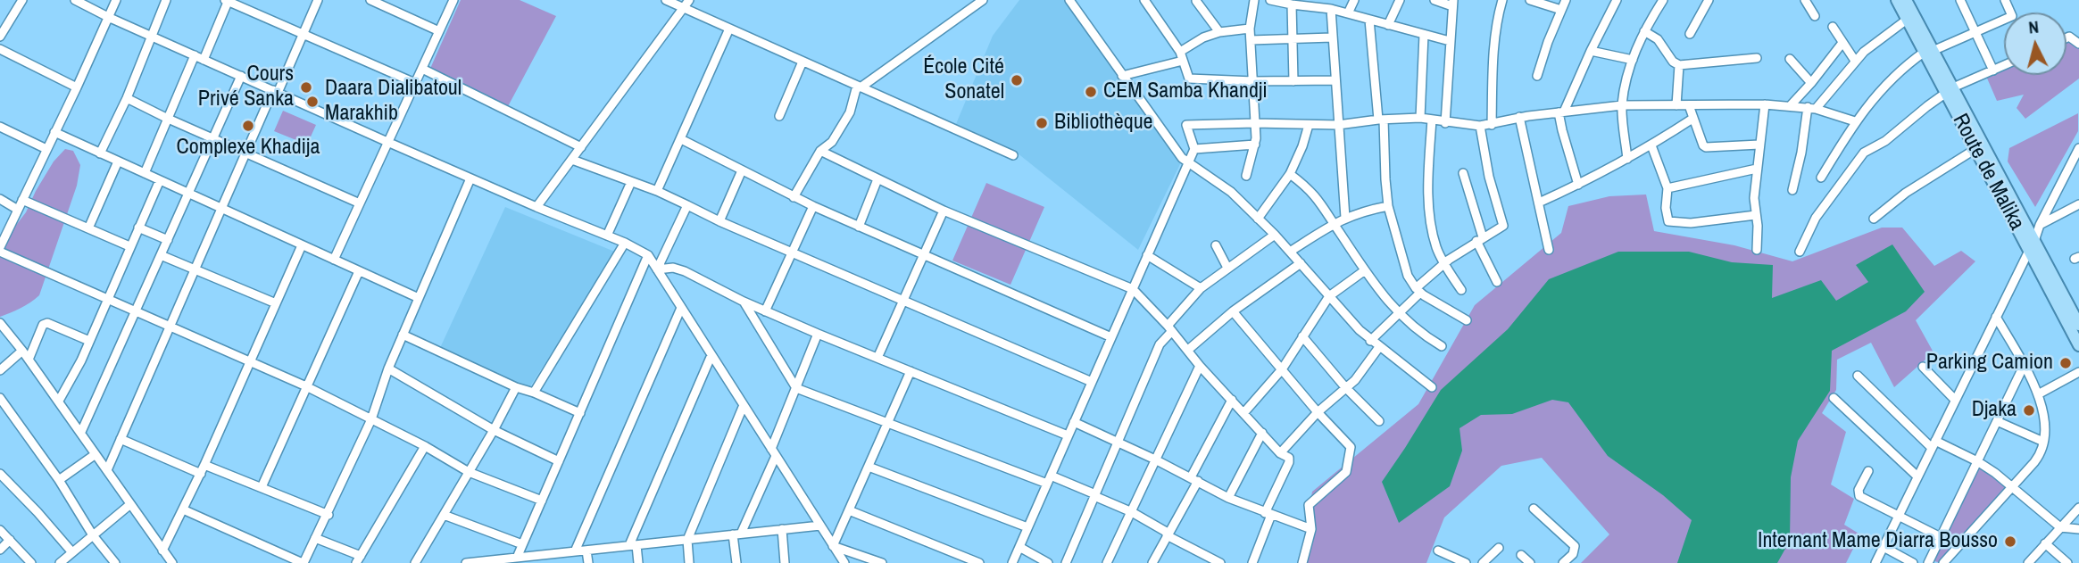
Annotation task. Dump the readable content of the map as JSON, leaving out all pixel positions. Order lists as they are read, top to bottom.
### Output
{
  "streets": {
    "main road": ["Route de Malika"]
  },
  "places": [
    "École Cité Sonatel",
    "Cours Privé Sanka",
    "CEM Samba Khandji",
    "Daara Dialibatoul Marakhib",
    "Bibliothèque",
    "Complexe Khadija",
    "Parking Camion",
    "Djaka",
    "Internant Mame Diarra Bousso"
  ],
  "north": "top"
}
